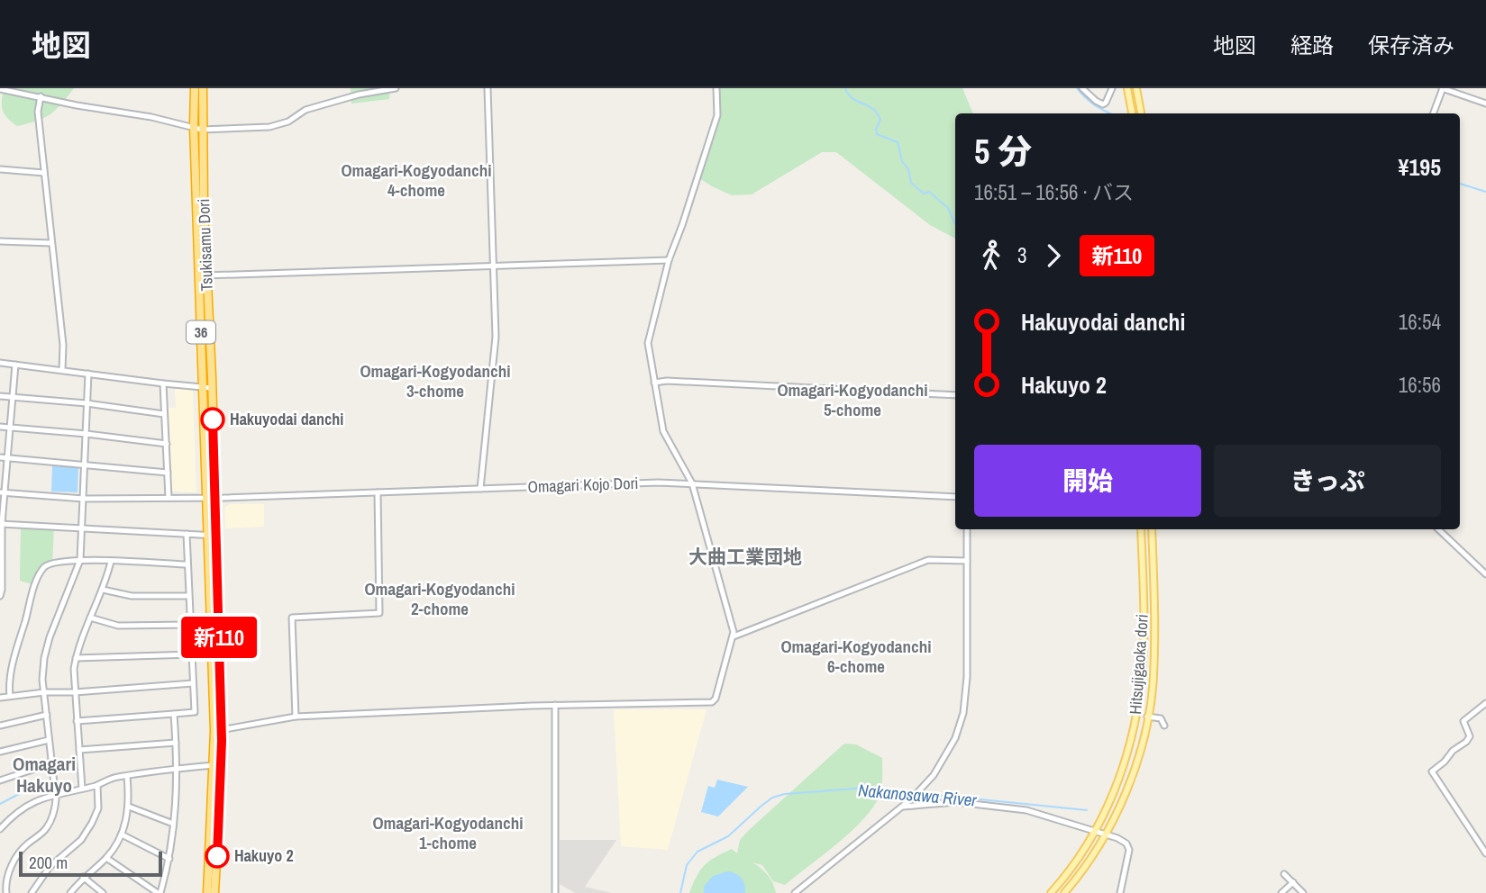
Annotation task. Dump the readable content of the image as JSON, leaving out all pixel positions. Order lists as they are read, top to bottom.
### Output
{
  "streets": {
    "highway": ["Tsukisamu Dori", "36"],
    "main road": ["Hitsujigaoka dori"],
    "street": ["Omagari Kojo Dori"]
  },
  "crossings": [
    ["Tsukisamu Dori", "Omagari Kojo Dori"]
  ],
  "districts": [
    "Omagari-Kogyodanchi 4-chome",
    "Omagari-Kogyodanchi 3-chome",
    "Omagari-Kogyodanchi 5-chome",
    "大曲工業団地",
    "Omagari-Kogyodanchi 2-chome",
    "Omagari-Kogyodanchi 6-chome",
    "Omagari Hakuyo",
    "Omagari-Kogyodanchi 1-chome"
  ],
  "water": ["Nakanosawa River"],
  "places": ["Hakuyodai danchi", "Hakuyo 2"],
  "lines": ["bus line 新110"],
  "scale_bar": "200 m",
  "page": {
    "header": "地図",
    "nav": ["地図", "経路", "保存済み"],
    "on_map": "新110",
    "heading": ["5 分", "16:51 – 16:56 · バス", "¥195"],
    "legs": ["3", "新110"],
    "list": [
      {
        "name": "Hakuyodai danchi",
        "value": "16:54"
      },
      {
        "name": "Hakuyo 2",
        "value": "16:56"
      }
    ],
    "buttons": ["開始", "きっぷ"],
    "scale": "200 m"
  }
}
